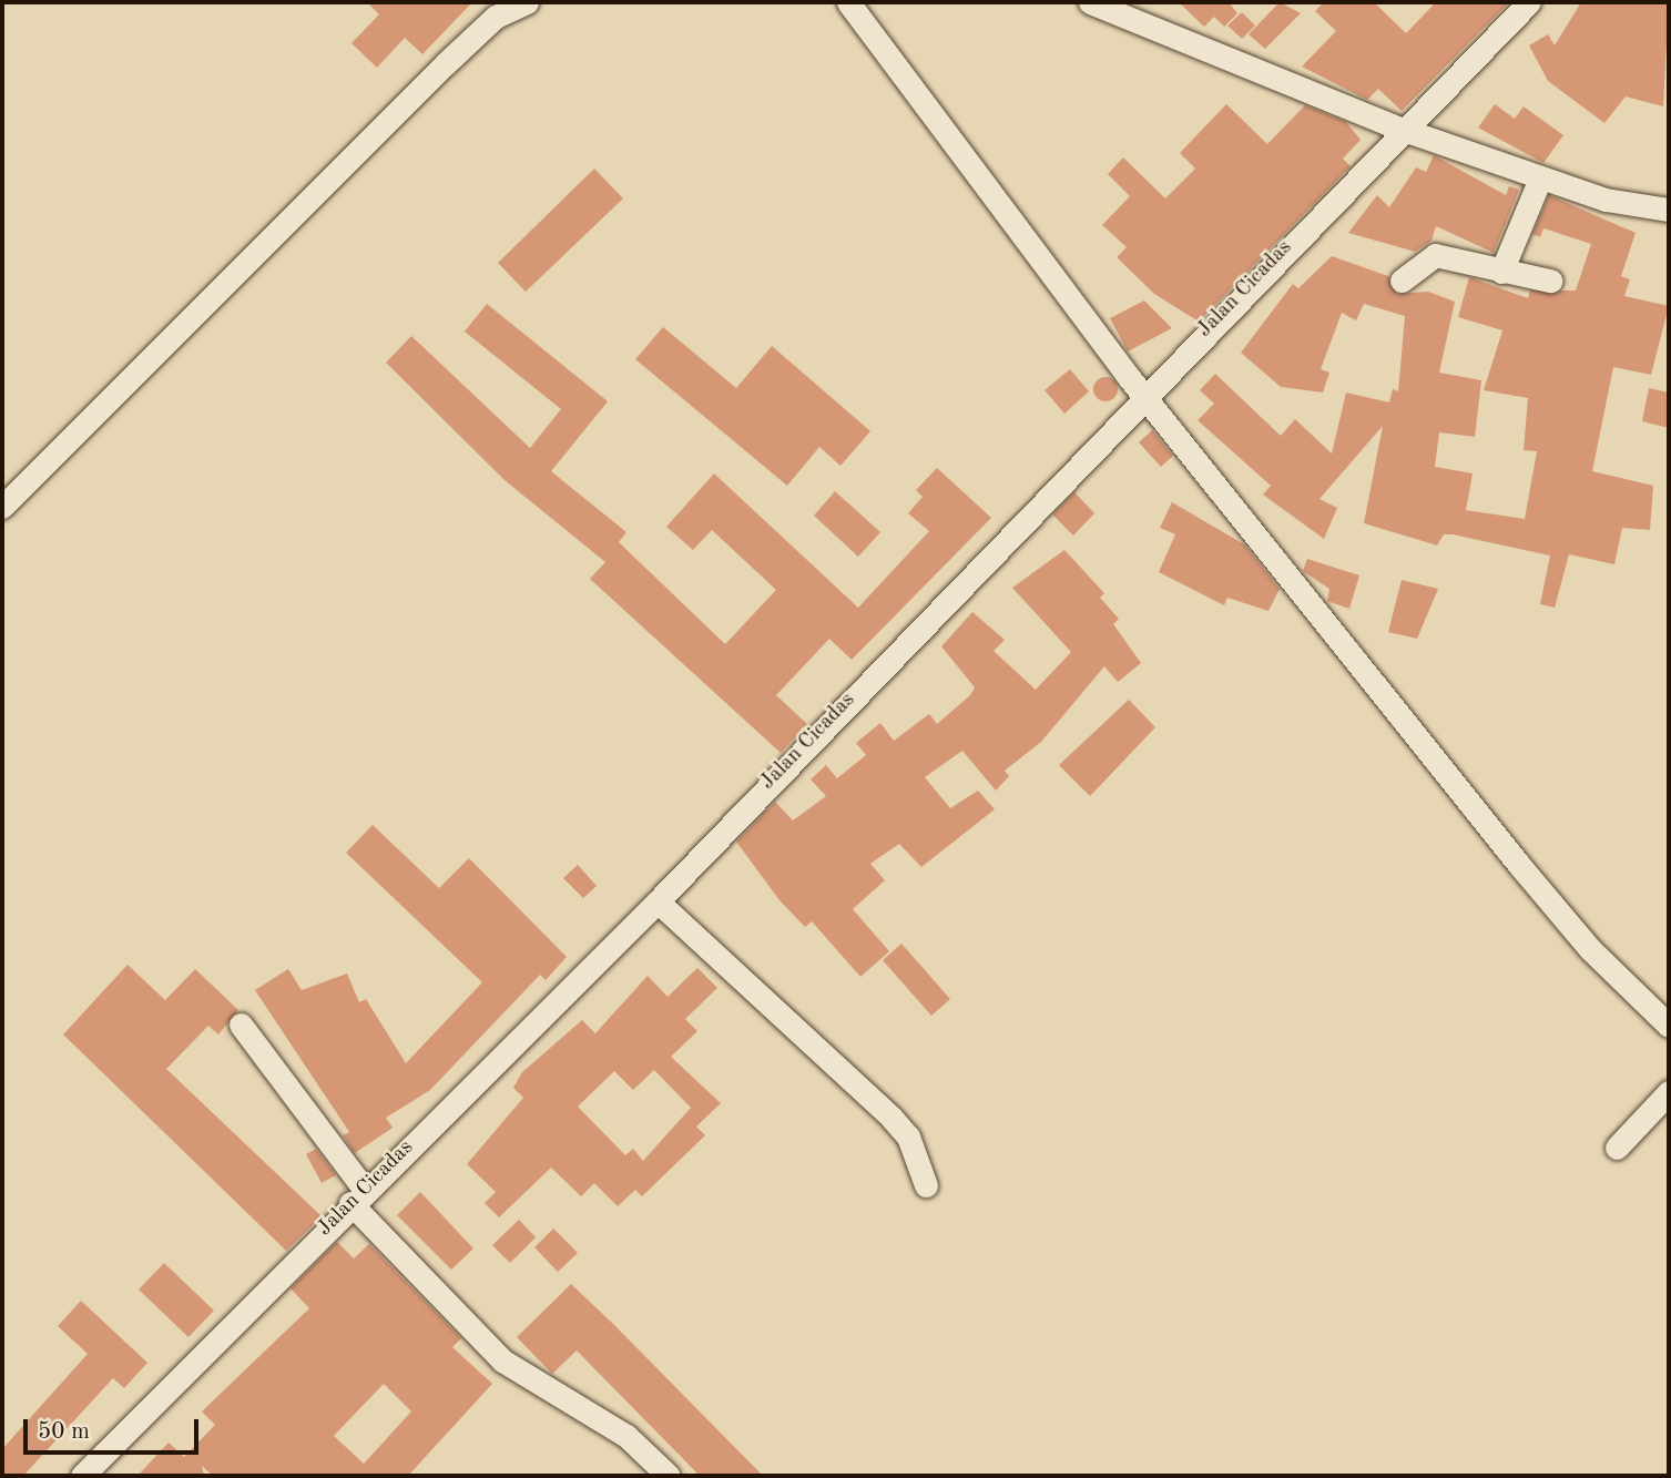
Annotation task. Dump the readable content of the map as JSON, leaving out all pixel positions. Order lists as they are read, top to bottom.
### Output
{
  "streets": {
    "street": ["Jalan Cicadas"]
  },
  "scale_bar": "50 m"
}
